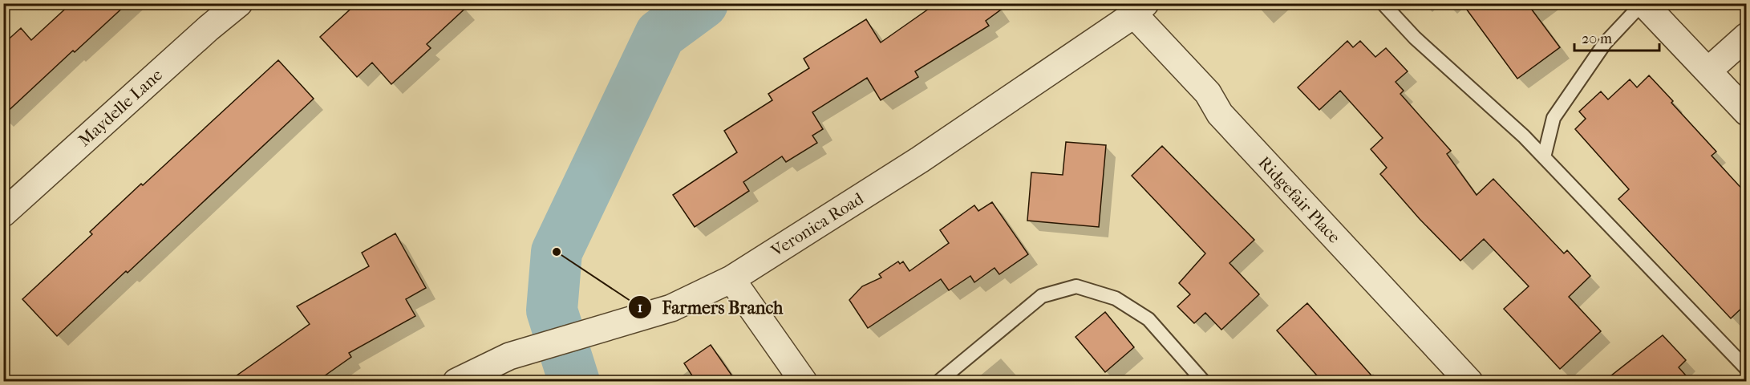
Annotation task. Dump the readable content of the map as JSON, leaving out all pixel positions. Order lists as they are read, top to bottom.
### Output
{
  "streets": {
    "street": ["Maydelle Lane", "Ridgefair Place", "Veronica Road"]
  },
  "crossings": [
    ["Ridgefair Place", "Veronica Road"]
  ],
  "places": ["Farmers Branch"],
  "scale_bar": "20 m"
}
